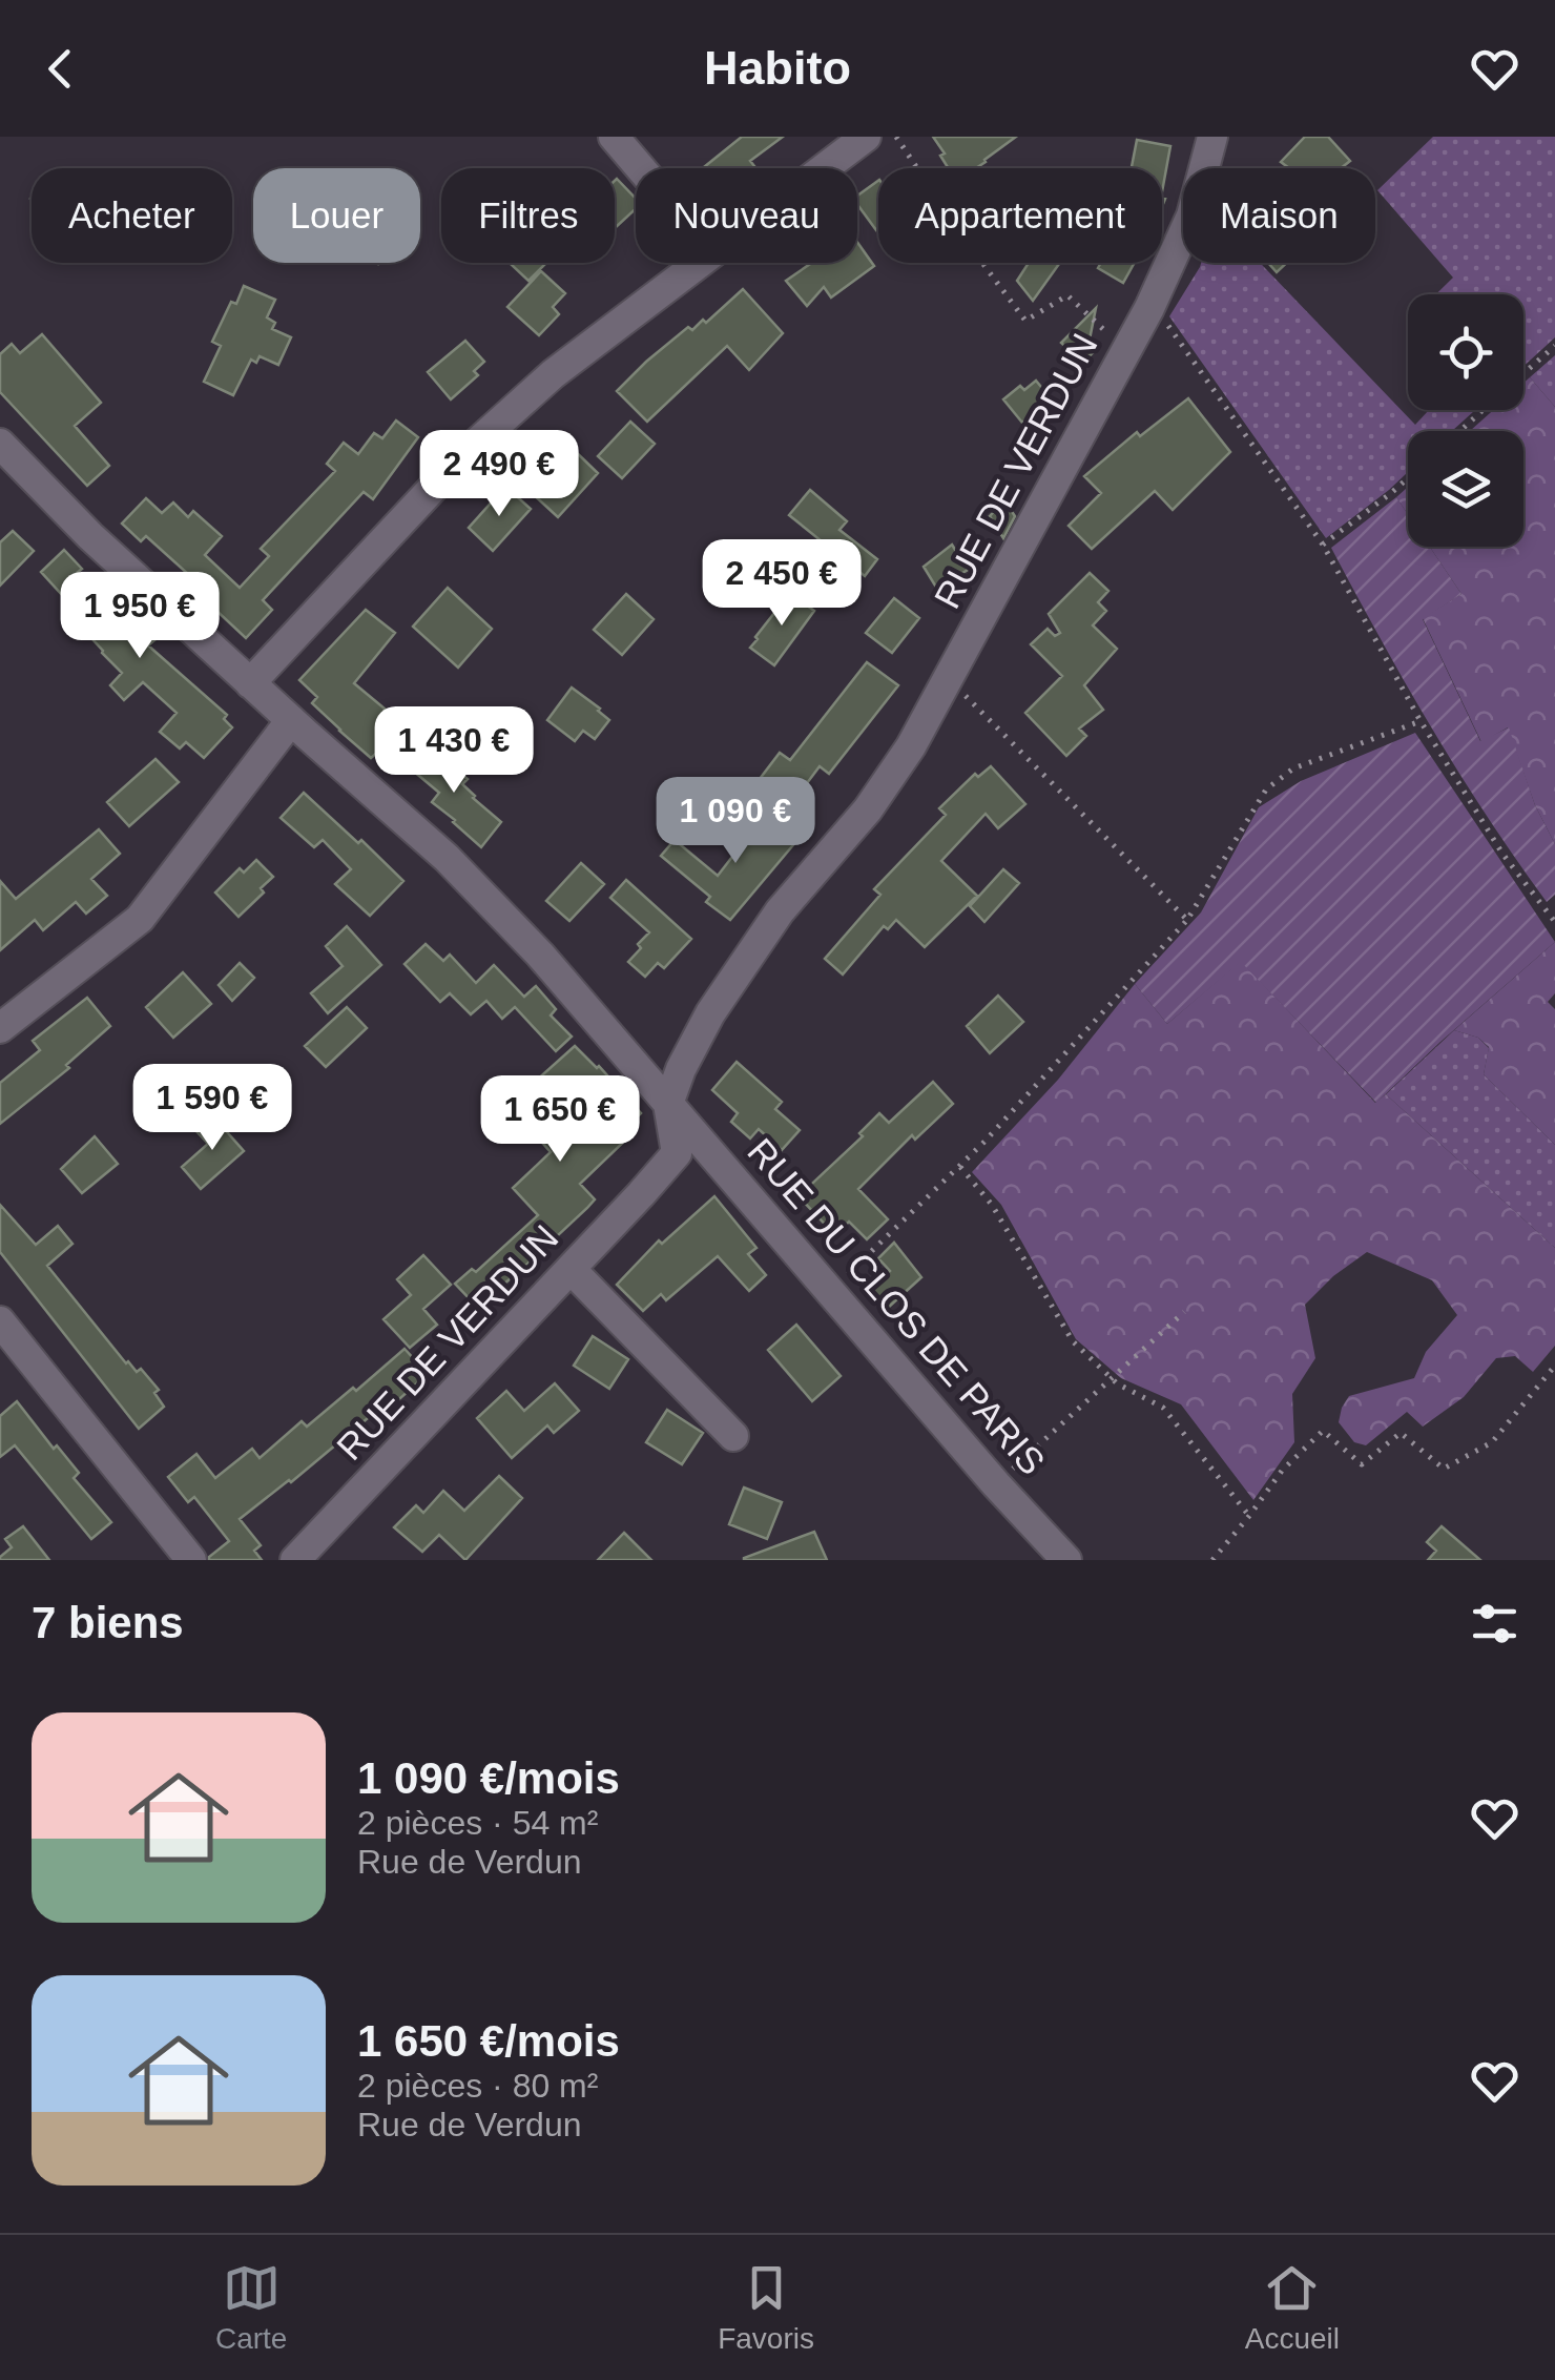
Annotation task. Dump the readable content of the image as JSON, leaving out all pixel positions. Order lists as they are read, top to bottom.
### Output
{
  "streets": {
    "street": ["RUE DE VERDUN", "RUE DU CLOS DE PARIS"]
  },
  "crossings": [
    ["RUE DE VERDUN", "RUE DU CLOS DE PARIS"]
  ],
  "page": {
    "header": "Habito",
    "chip": [
      "Acheter",
      "Louer",
      "Filtres",
      "Nouveau",
      "Appartement",
      "Maison"
    ],
    "price": [
      "2 490 €",
      "2 450 €",
      "1 950 €",
      "1 430 €",
      "1 090 €",
      "1 590 €",
      "1 650 €"
    ],
    "heading": "7 biens",
    "list": [
      {
        "name": "1 090 €/mois",
        "note": "2 pièces · 54 m² · Rue de Verdun"
      },
      {
        "name": "1 650 €/mois",
        "note": "2 pièces · 80 m² · Rue de Verdun"
      }
    ],
    "tabs": ["Carte", "Favoris", "Accueil"]
  }
}
